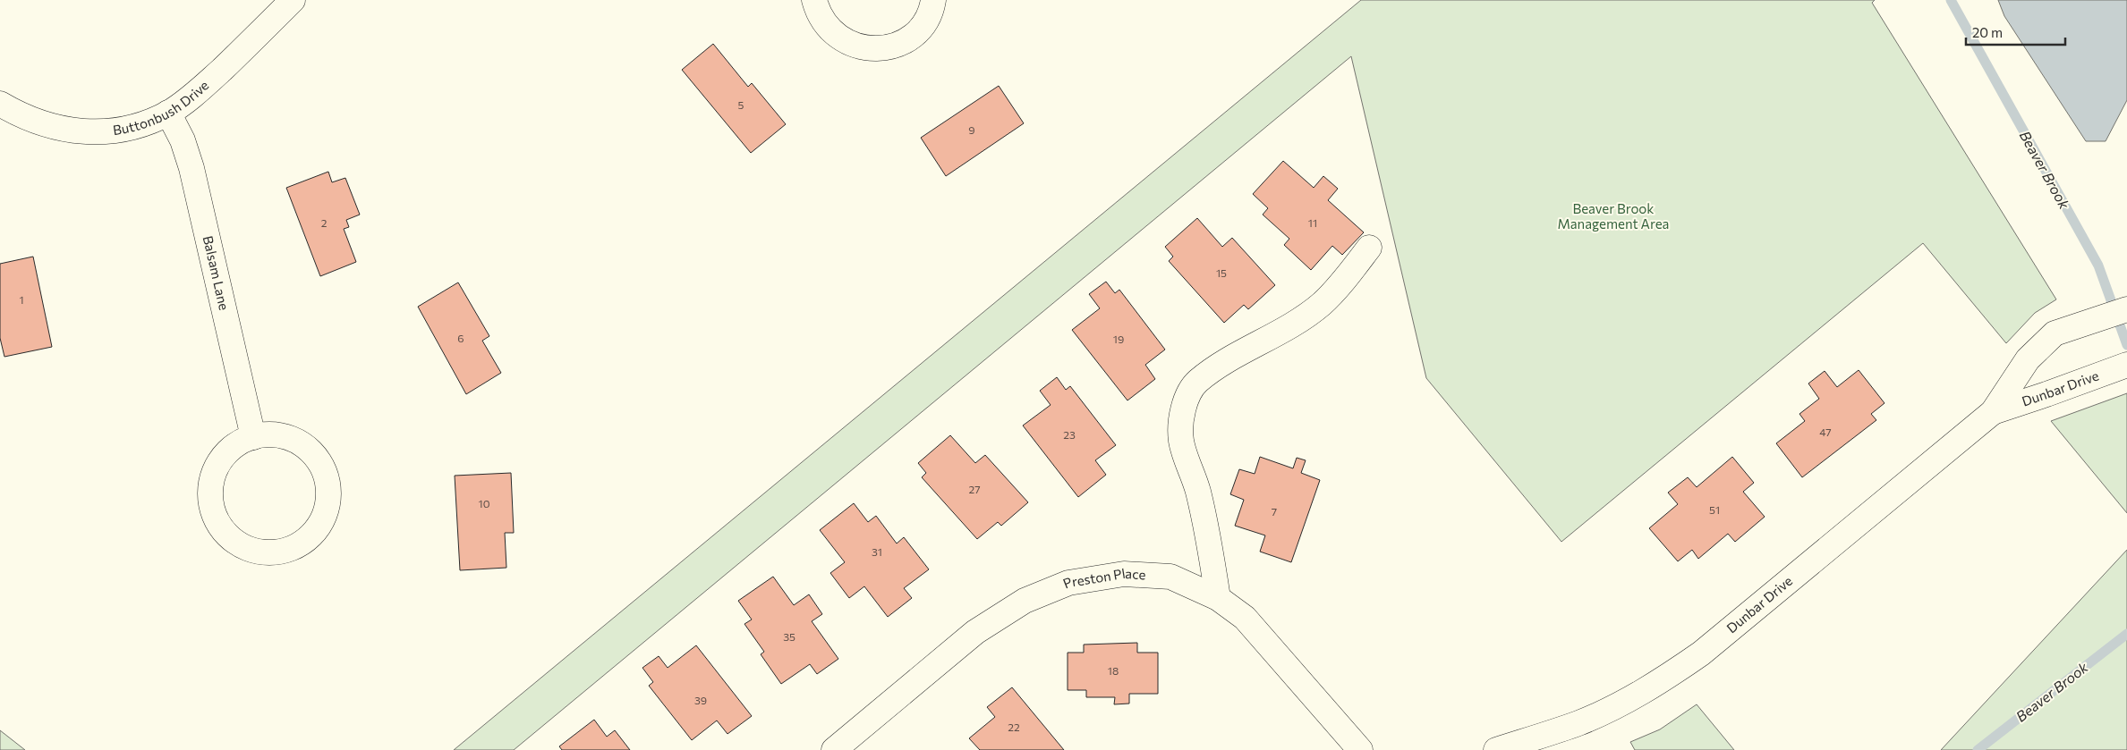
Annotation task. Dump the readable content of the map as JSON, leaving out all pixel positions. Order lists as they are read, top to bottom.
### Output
{
  "streets": {
    "street": [
      "Buttonbush Drive",
      "Balsam Lane",
      "Dunbar Drive",
      "Preston Place"
    ]
  },
  "crossings": [
    ["Buttonbush Drive", "Balsam Lane"]
  ],
  "water": ["Beaver Brook"],
  "parks": ["Beaver Brook Management Area"],
  "house_numbers": [
    "5",
    "9",
    "2",
    "11",
    "15",
    "1",
    "6",
    "19",
    "47",
    "23",
    "27",
    "10",
    "51",
    "7",
    "31",
    "35",
    "18",
    "39",
    "22"
  ],
  "scale_bar": "20 m"
}
